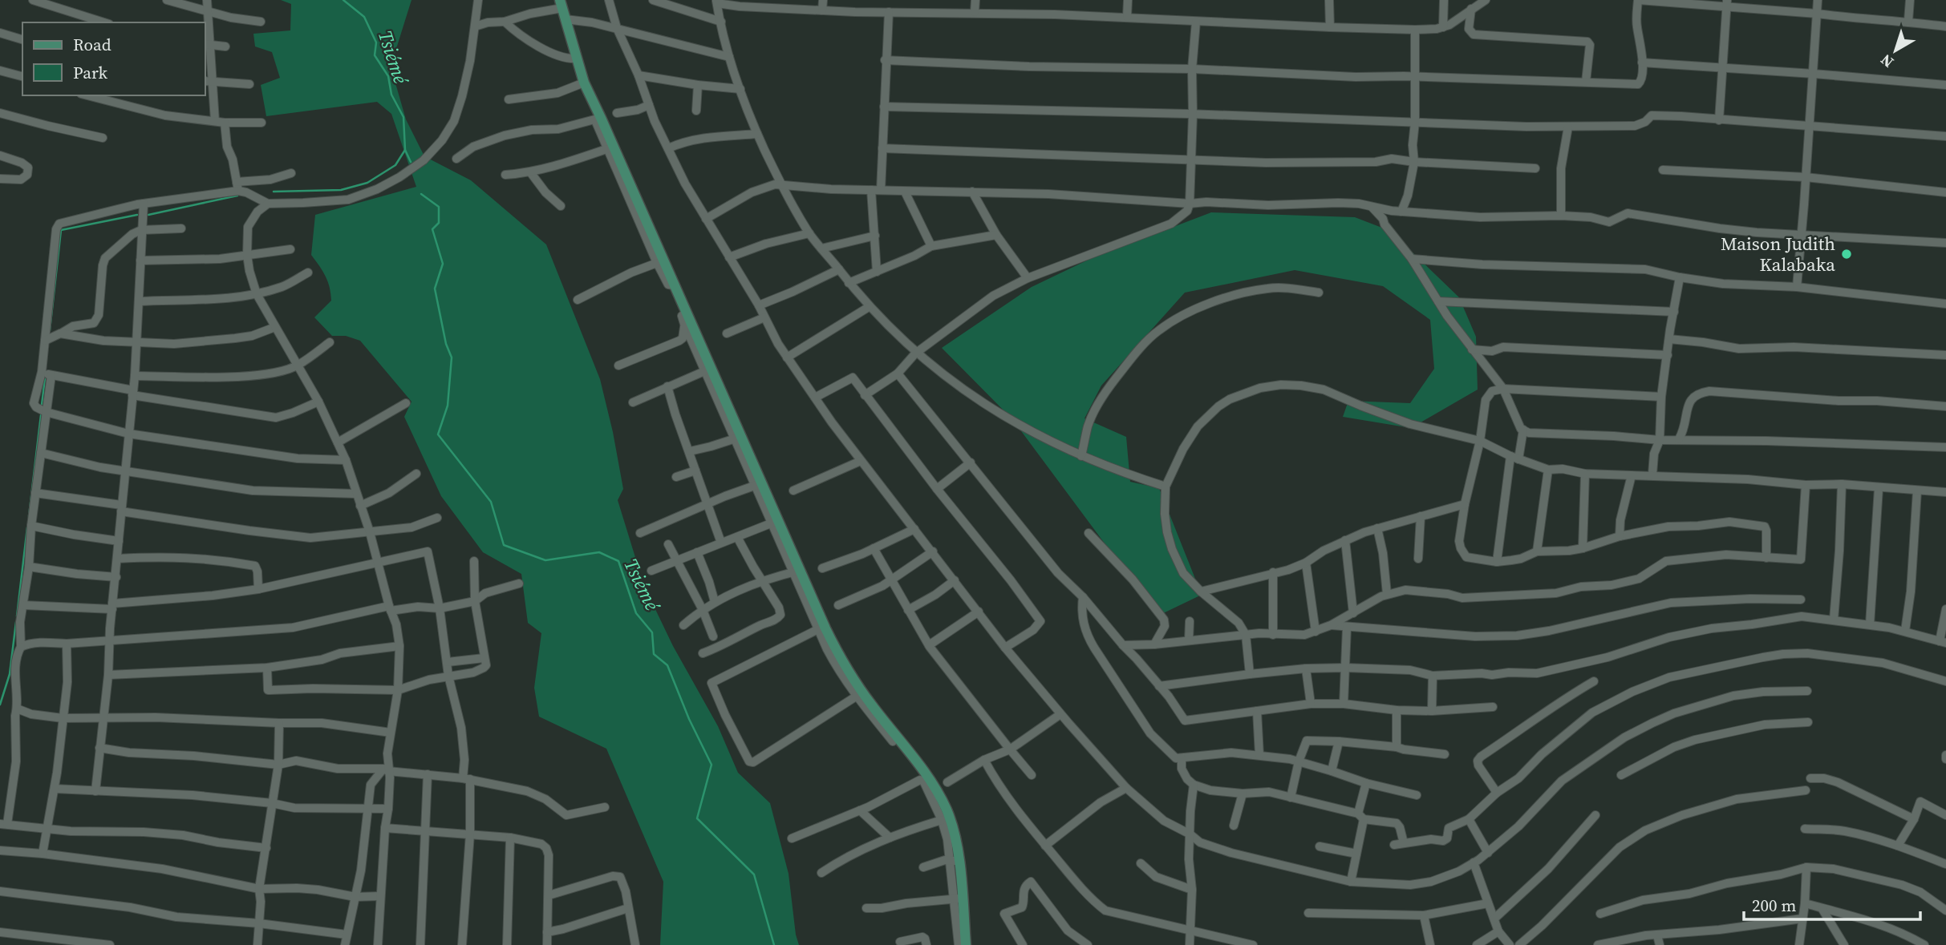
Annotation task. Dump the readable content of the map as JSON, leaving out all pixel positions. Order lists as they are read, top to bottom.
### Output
{
  "water": ["Tsiémé"],
  "places": ["Maison Judith Kalabaka"],
  "legend": ["Road", "Park"],
  "scale_bar": "200 m",
  "north": "bottom left"
}
